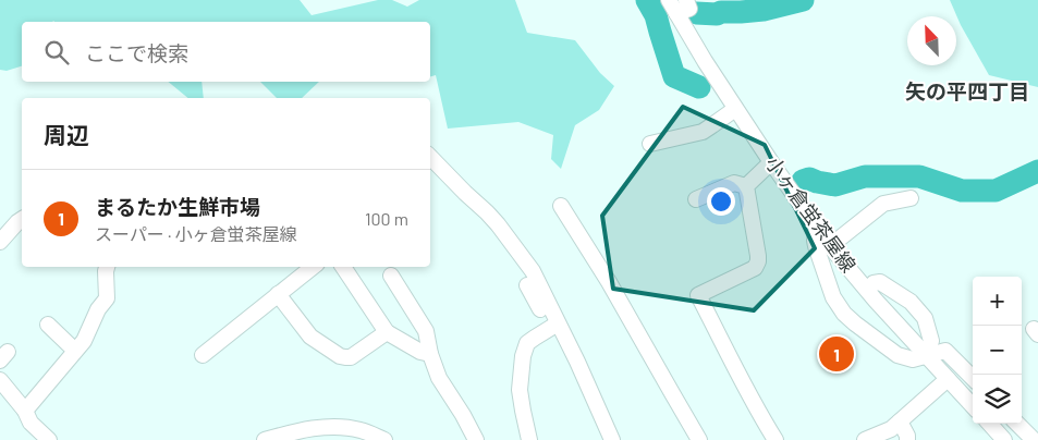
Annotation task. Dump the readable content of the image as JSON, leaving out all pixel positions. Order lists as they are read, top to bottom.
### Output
{
  "streets": {
    "street": ["小ヶ倉蛍茶屋線"]
  },
  "districts": ["矢の平四丁目"],
  "north": "top left",
  "page": {
    "search": "ここで検索",
    "heading": "周辺",
    "list": [
      {
        "mark": "1",
        "name": "まるたか生鮮市場",
        "note": "スーパー · 小ヶ倉蛍茶屋線",
        "value": "100 m"
      }
    ],
    "map_buttons": ["+", "−"],
    "pins": "1"
  }
}
